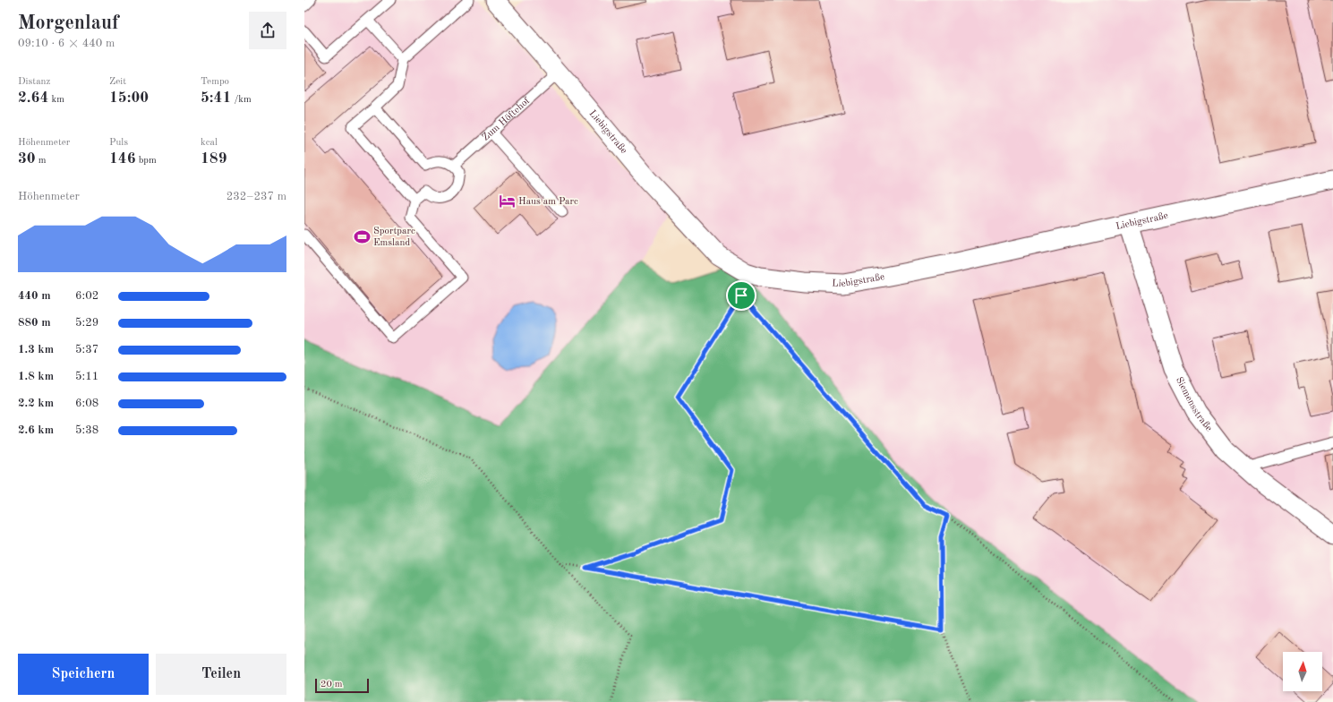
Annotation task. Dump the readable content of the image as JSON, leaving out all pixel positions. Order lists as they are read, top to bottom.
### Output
{
  "streets": {
    "street": ["Liebigstraße", "Siemensstraße"],
    "lane": ["Zum Höftehof"]
  },
  "crossings": [
    ["Zum Höftehof", "Liebigstraße"],
    ["Liebigstraße", "Siemensstraße"]
  ],
  "places": {
    "hotel": ["Haus am Parc"],
    "sports": ["Sportparc Emsland"]
  },
  "scale_bar": "20 m",
  "north": "top",
  "page": {
    "heading": ["Morgenlauf", "09:10 · 6 × 440 m"],
    "stats": [
      ["Distanz", "2.64 km"],
      ["Zeit", "15:00"],
      ["Tempo", "5:41 /km"],
      ["Höhenmeter", "30 m"],
      ["Puls", "146 bpm"],
      ["kcal", "189"]
    ],
    "chart": ["Höhenmeter", "232–237 m"],
    "list": [
      {
        "name": "440 m",
        "note": "6:02"
      },
      {
        "name": "880 m",
        "note": "5:29"
      },
      {
        "name": "1.3 km",
        "note": "5:37"
      },
      {
        "name": "1.8 km",
        "note": "5:11"
      },
      {
        "name": "2.2 km",
        "note": "6:08"
      },
      {
        "name": "2.6 km",
        "note": "5:38"
      }
    ],
    "buttons": ["Speichern", "Teilen"],
    "scale": "20 m"
  }
}
